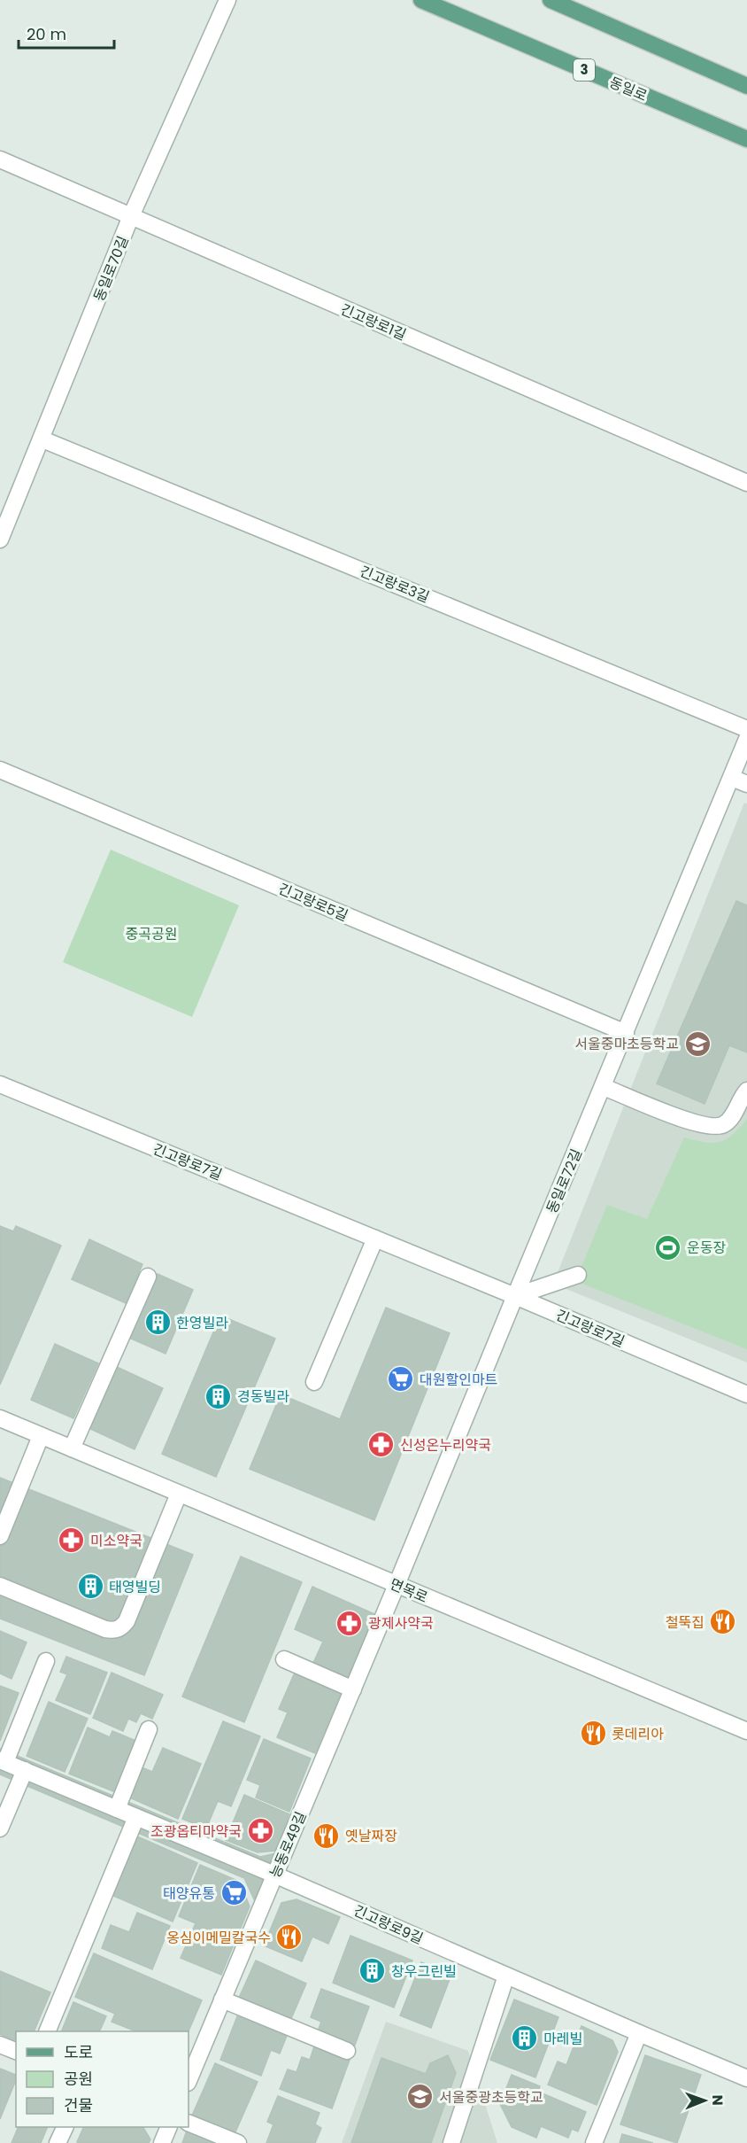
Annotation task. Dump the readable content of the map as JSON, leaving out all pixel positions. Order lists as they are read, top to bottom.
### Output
{
  "streets": {
    "main road": ["3", "동일로"],
    "street": [
      "동일로70길",
      "긴고랑로1길",
      "긴고랑로3길",
      "긴고랑로5길",
      "긴고랑로7길",
      "동일로72길",
      "면목로",
      "능동로49길",
      "긴고랑로9길"
    ]
  },
  "crossings": [
    ["동일로70길", "긴고랑로1길"],
    ["동일로70길", "긴고랑로3길"],
    ["긴고랑로5길", "동일로72길"],
    ["긴고랑로7길", "동일로72길"],
    ["동일로72길", "면목로"],
    ["동일로72길", "능동로49길"],
    ["면목로", "능동로49길"],
    ["능동로49길", "긴고랑로9길"]
  ],
  "parks": ["중곡공원"],
  "places": {
    "school or university": ["서울중마초등학교", "서울중광초등학교"],
    "sports": ["운동장"],
    "building": [
      "한영빌라",
      "경동빌라",
      "태영빌딩",
      "창우그린빌",
      "마레빌"
    ],
    "supermarket": ["대원할인마트", "태양유통"],
    "pharmacy": [
      "신성온누리약국",
      "미소약국",
      "광제사약국",
      "조광옵티마약국"
    ],
    "restaurant": [
      "철뚝집",
      "롯데리아",
      "옛날짜장",
      "옹심이메밀칼국수"
    ]
  },
  "legend": ["도로", "공원", "건물"],
  "scale_bar": "20 m",
  "north": "right"
}
